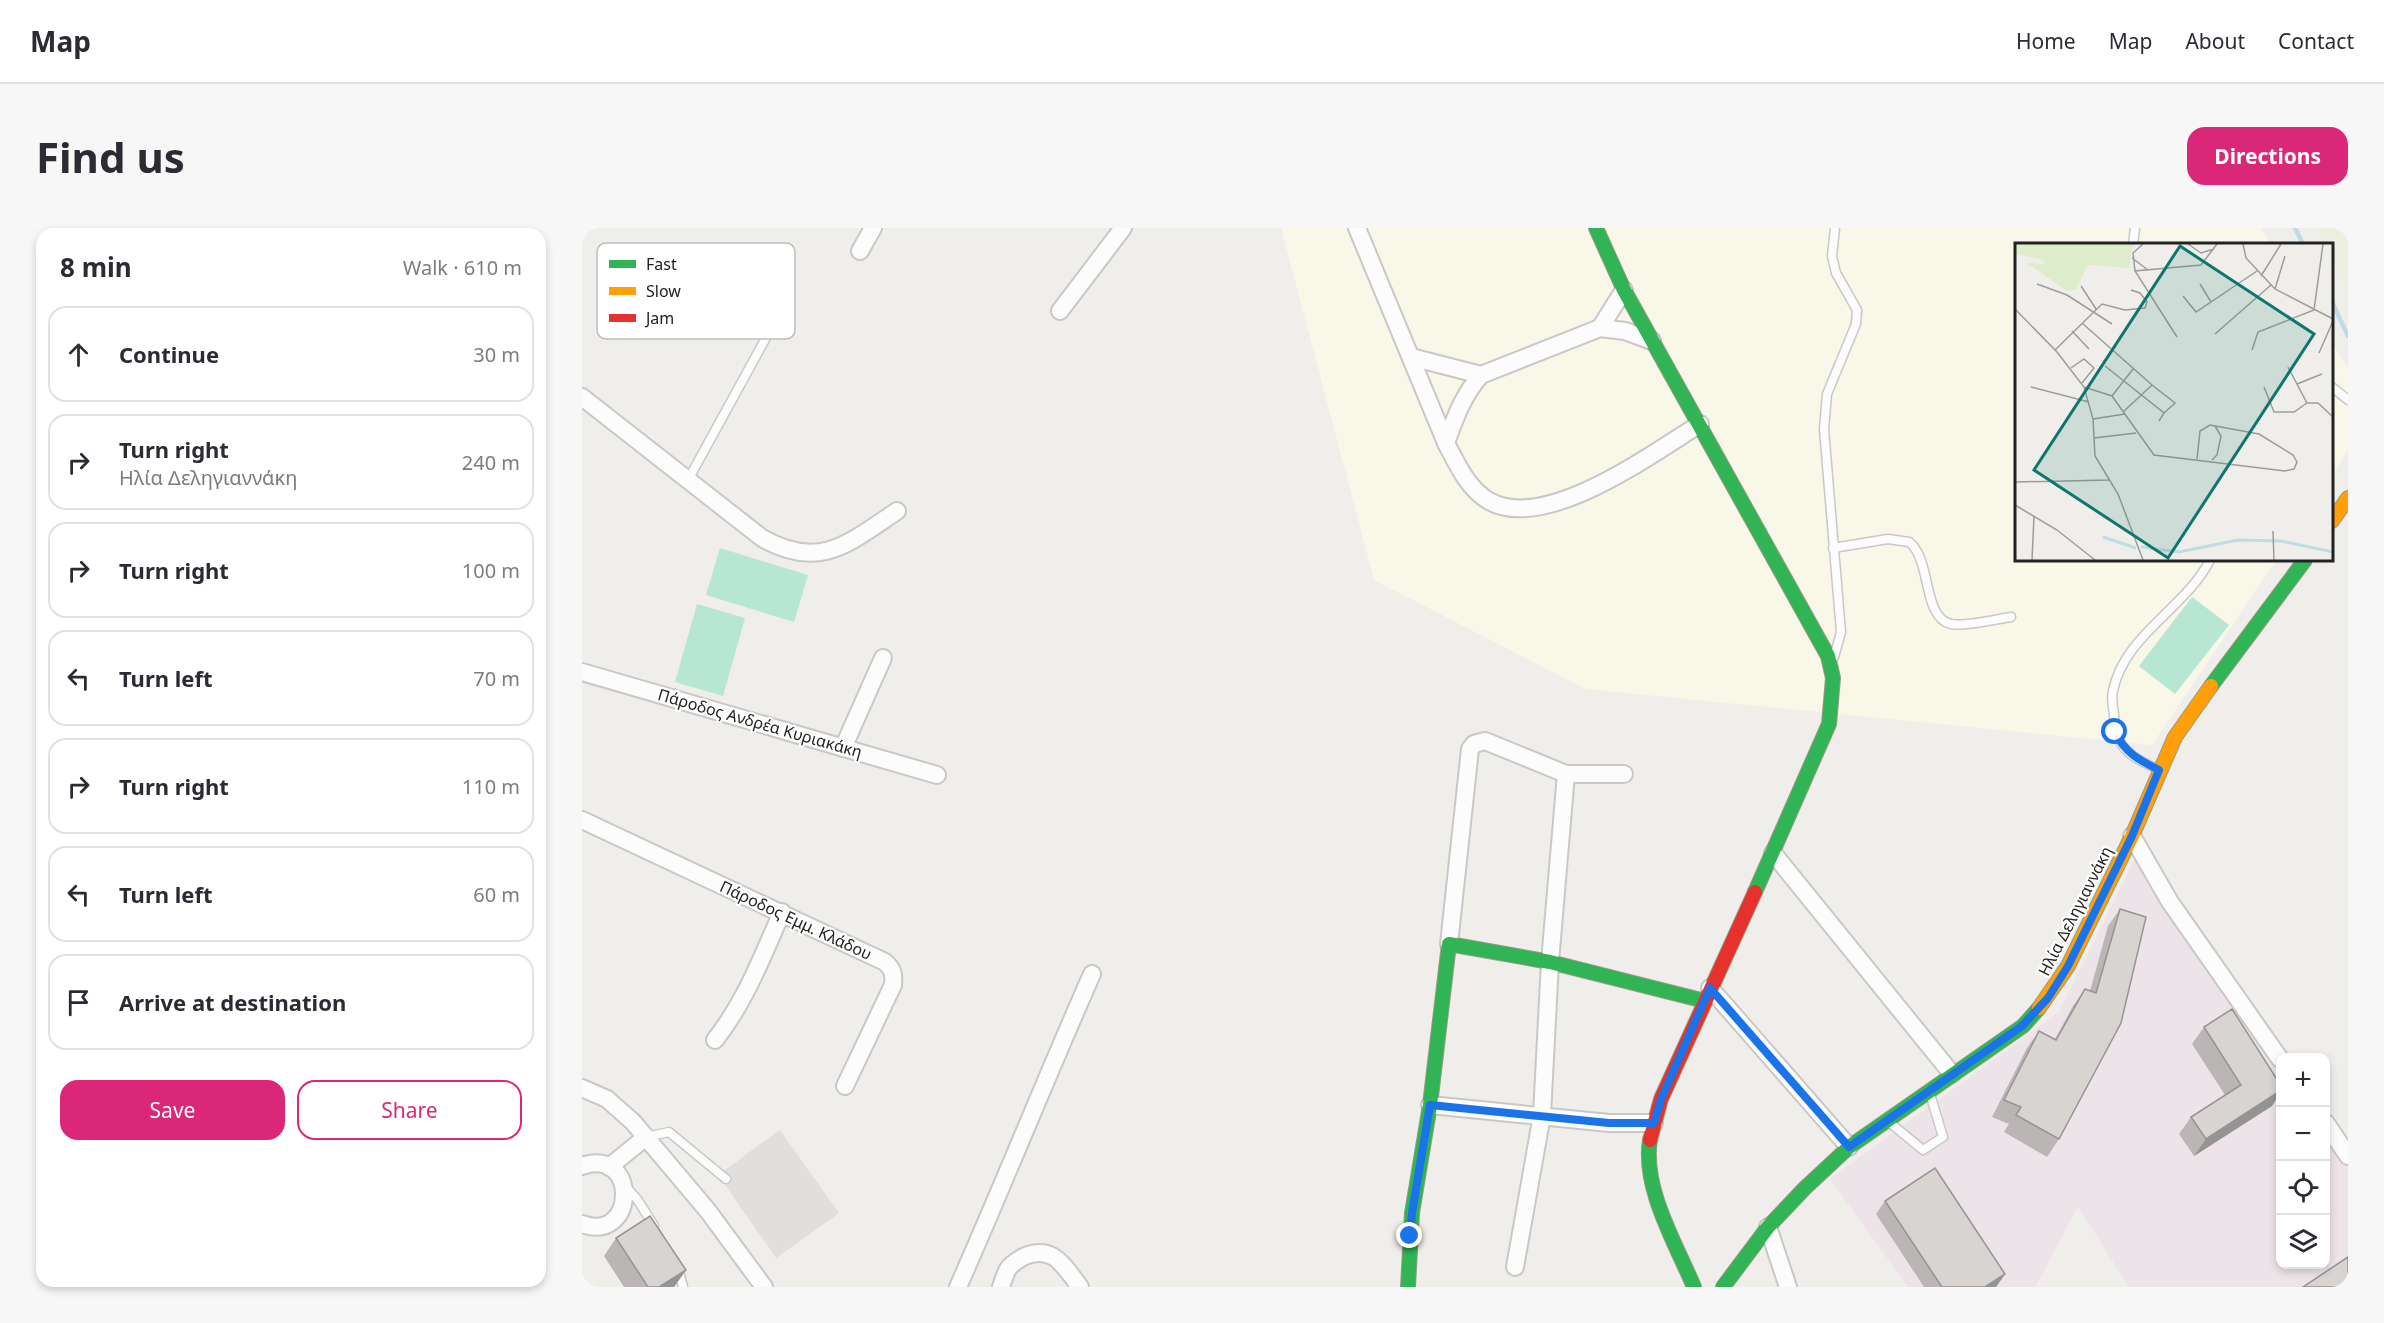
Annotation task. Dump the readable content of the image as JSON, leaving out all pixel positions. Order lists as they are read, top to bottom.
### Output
{
  "streets": {
    "street": ["Πάροδος Ανδρέα Κυριακάκη", "Ηλία Δεληγιαννάκη", "Πάροδος Εμμ. Κλάδου"]
  },
  "legend": ["Fast", "Slow", "Jam"],
  "page": {
    "header": "Map",
    "nav": [
      "Home",
      "Map",
      "About",
      "Contact"
    ],
    "buttons": [
      "Directions",
      ["Save", "Share"]
    ],
    "title": "Find us",
    "heading": ["8 min", "Walk · 610 m"],
    "list": [
      ["Continue", "30 m"],
      ["Turn right", "Ηλία Δεληγιαννάκη", "240 m"],
      ["Turn right", "100 m"],
      ["Turn left", "70 m"],
      ["Turn right", "110 m"],
      ["Turn left", "60 m"],
      "Arrive at destination"
    ],
    "map_buttons": ["+", "−"]
  }
}
